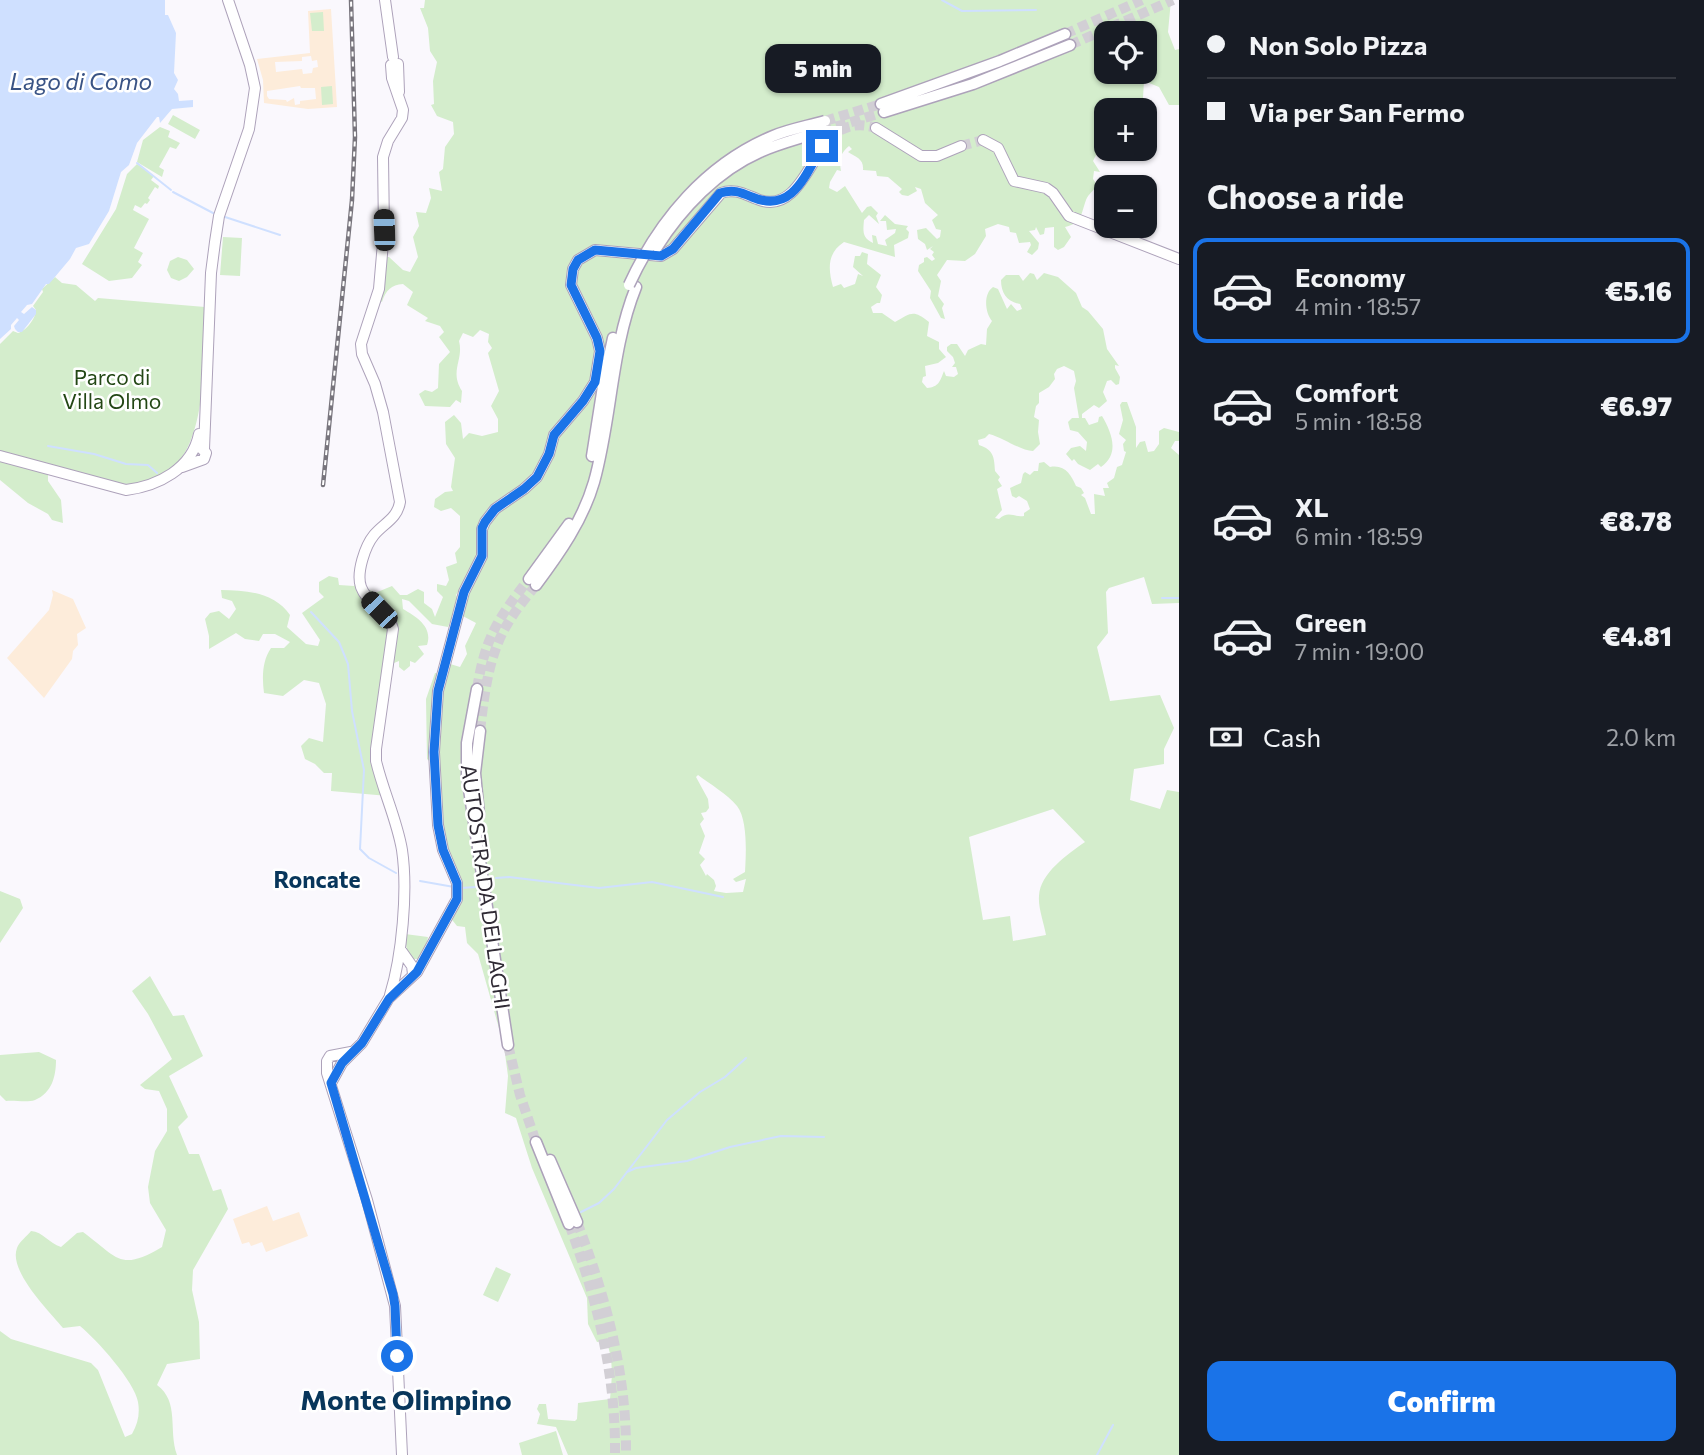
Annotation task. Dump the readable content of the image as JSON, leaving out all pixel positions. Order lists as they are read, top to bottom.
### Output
{
  "streets": {
    "highway": ["AUTOSTRADA DEI LAGHI"]
  },
  "districts": ["Roncate", "Monte Olimpino"],
  "water": ["Lago di Como"],
  "parks": ["Parco di Villa Olmo"],
  "page": {
    "banner": ["Non Solo Pizza", "Via per San Fermo"],
    "map_buttons": ["+", "−"],
    "bubble": "5 min",
    "heading": "Choose a ride",
    "list": [
      {
        "name": "Economy",
        "note": "4 min · 18:57",
        "value": "€5.16"
      },
      {
        "name": "Comfort",
        "note": "5 min · 18:58",
        "value": "€6.97"
      },
      {
        "name": "XL",
        "note": "6 min · 18:59",
        "value": "€8.78"
      },
      {
        "name": "Green",
        "note": "7 min · 19:00",
        "value": "€4.81"
      }
    ],
    "pay": ["Cash", "2.0 km"],
    "buttons": "Confirm"
  }
}
